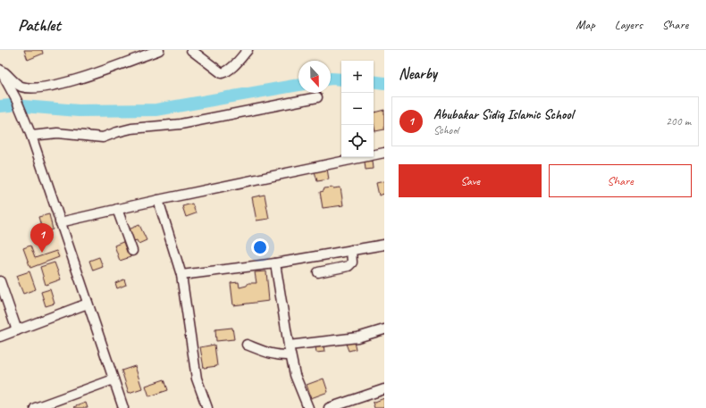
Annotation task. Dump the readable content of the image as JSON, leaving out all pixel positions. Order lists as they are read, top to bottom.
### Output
{
  "north": "bottom",
  "page": {
    "header": "Pathlet",
    "nav": ["Map", "Layers", "Share"],
    "heading": "Nearby",
    "map_buttons": ["+", "−"],
    "list": [
      {
        "mark": "1",
        "name": "Abubakar Sidiq Islamic School",
        "note": "School",
        "value": "200 m"
      }
    ],
    "buttons": ["Save", "Share"],
    "pins": "1"
  }
}
